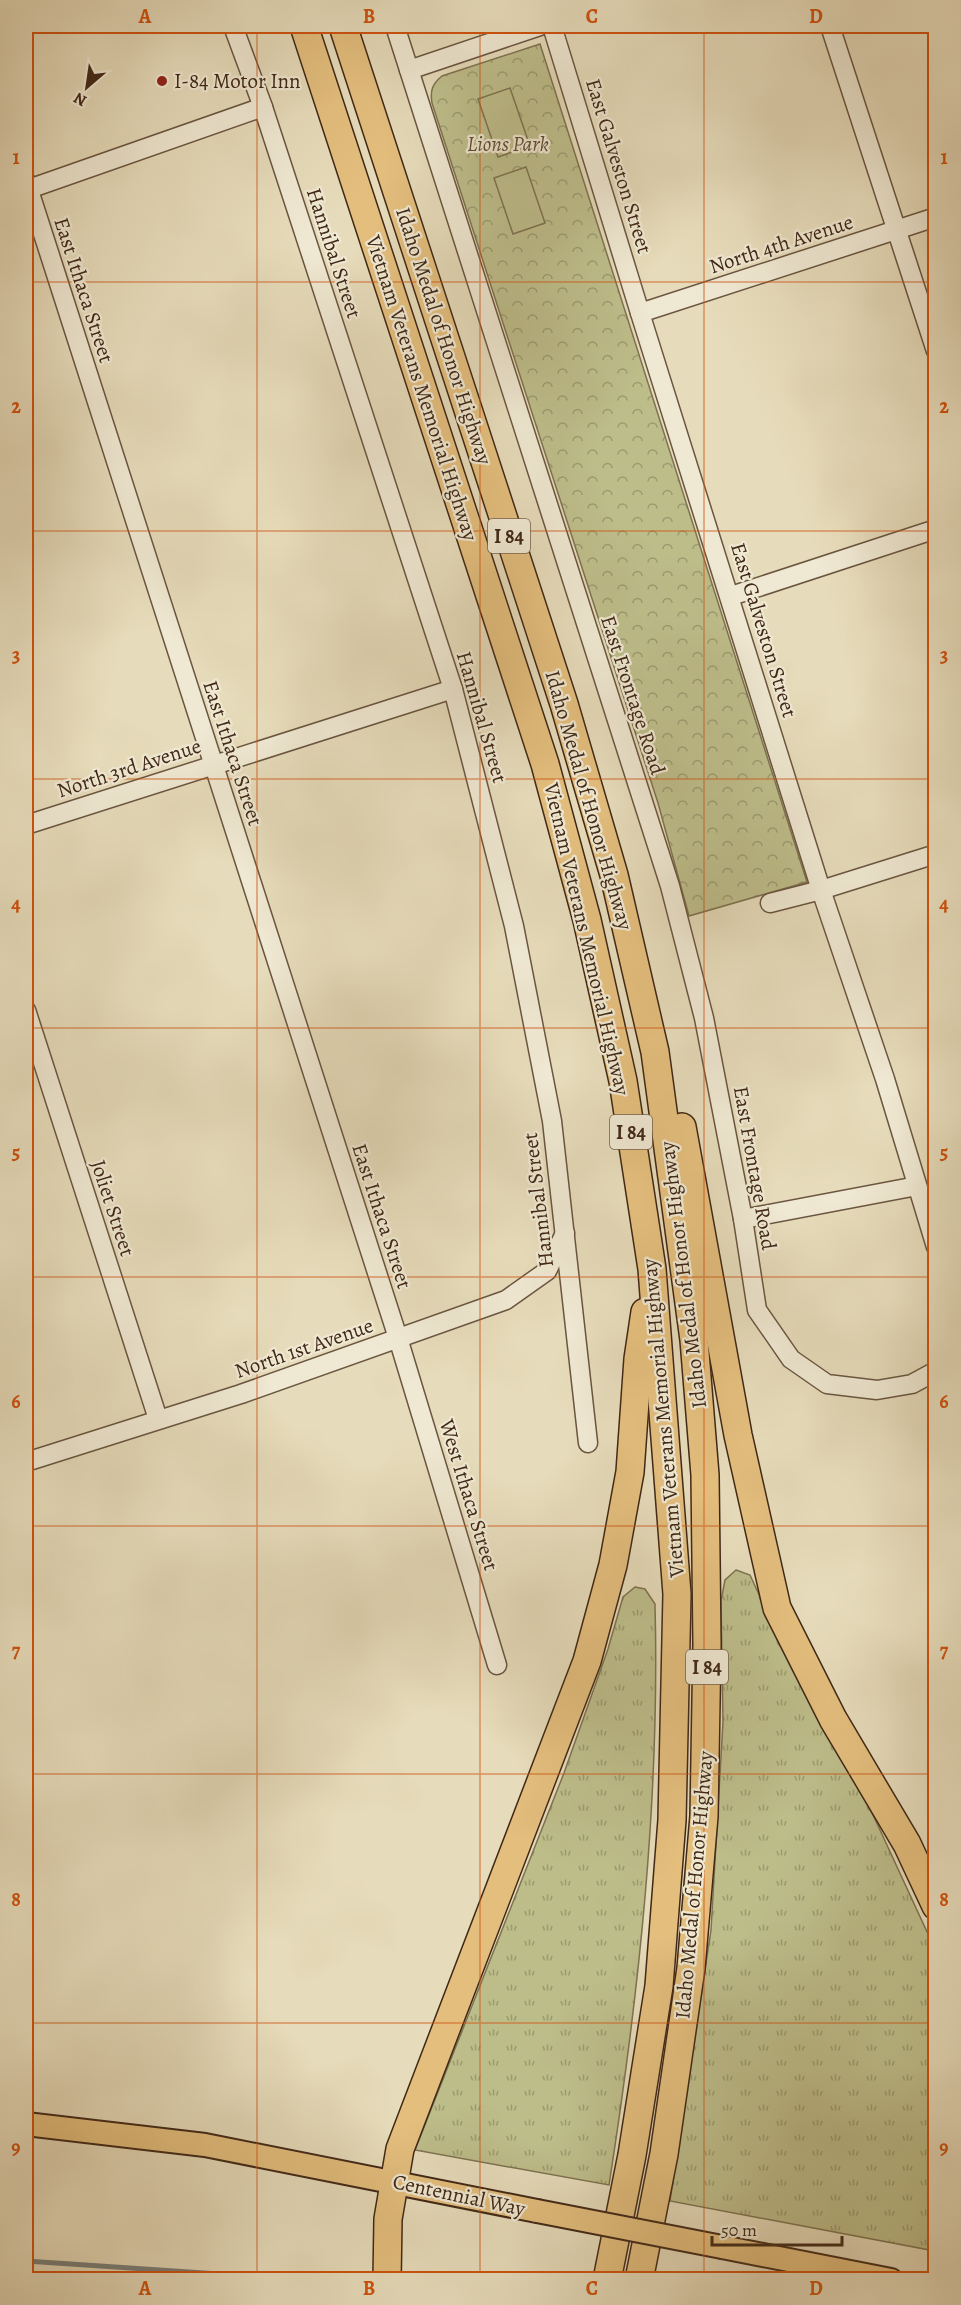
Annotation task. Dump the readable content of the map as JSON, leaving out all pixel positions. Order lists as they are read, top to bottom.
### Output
{
  "streets": {
    "highway": ["Idaho Medal of Honor Highway", "Vietnam Veterans Memorial Highway", "I 84"],
    "main road": ["Centennial Way"],
    "street": [
      "East Galveston Street",
      "North 4th Avenue",
      "Hannibal Street",
      "East Ithaca Street",
      "East Frontage Road",
      "North 3rd Avenue",
      "Joliet Street",
      "North 1st Avenue",
      "West Ithaca Street"
    ]
  },
  "crossings": [
    ["East Galveston Street", "North 4th Avenue"],
    ["Hannibal Street", "North 3rd Avenue"],
    ["Hannibal Street", "North 1st Avenue"],
    ["East Ithaca Street", "North 3rd Avenue"],
    ["East Ithaca Street", "North 1st Avenue"],
    ["East Ithaca Street", "West Ithaca Street"],
    ["Joliet Street", "North 1st Avenue"],
    ["North 1st Avenue", "West Ithaca Street"]
  ],
  "parks": ["Lions Park"],
  "places": ["I-84 Motor Inn"],
  "scale_bar": "50 m",
  "north": "bottom left",
  "grid": {
    "columns": [
      "A",
      "B",
      "C",
      "D"
    ],
    "rows": [
      "1",
      "2",
      "3",
      "4",
      "5",
      "6",
      "7",
      "8",
      "9"
    ]
  }
}
